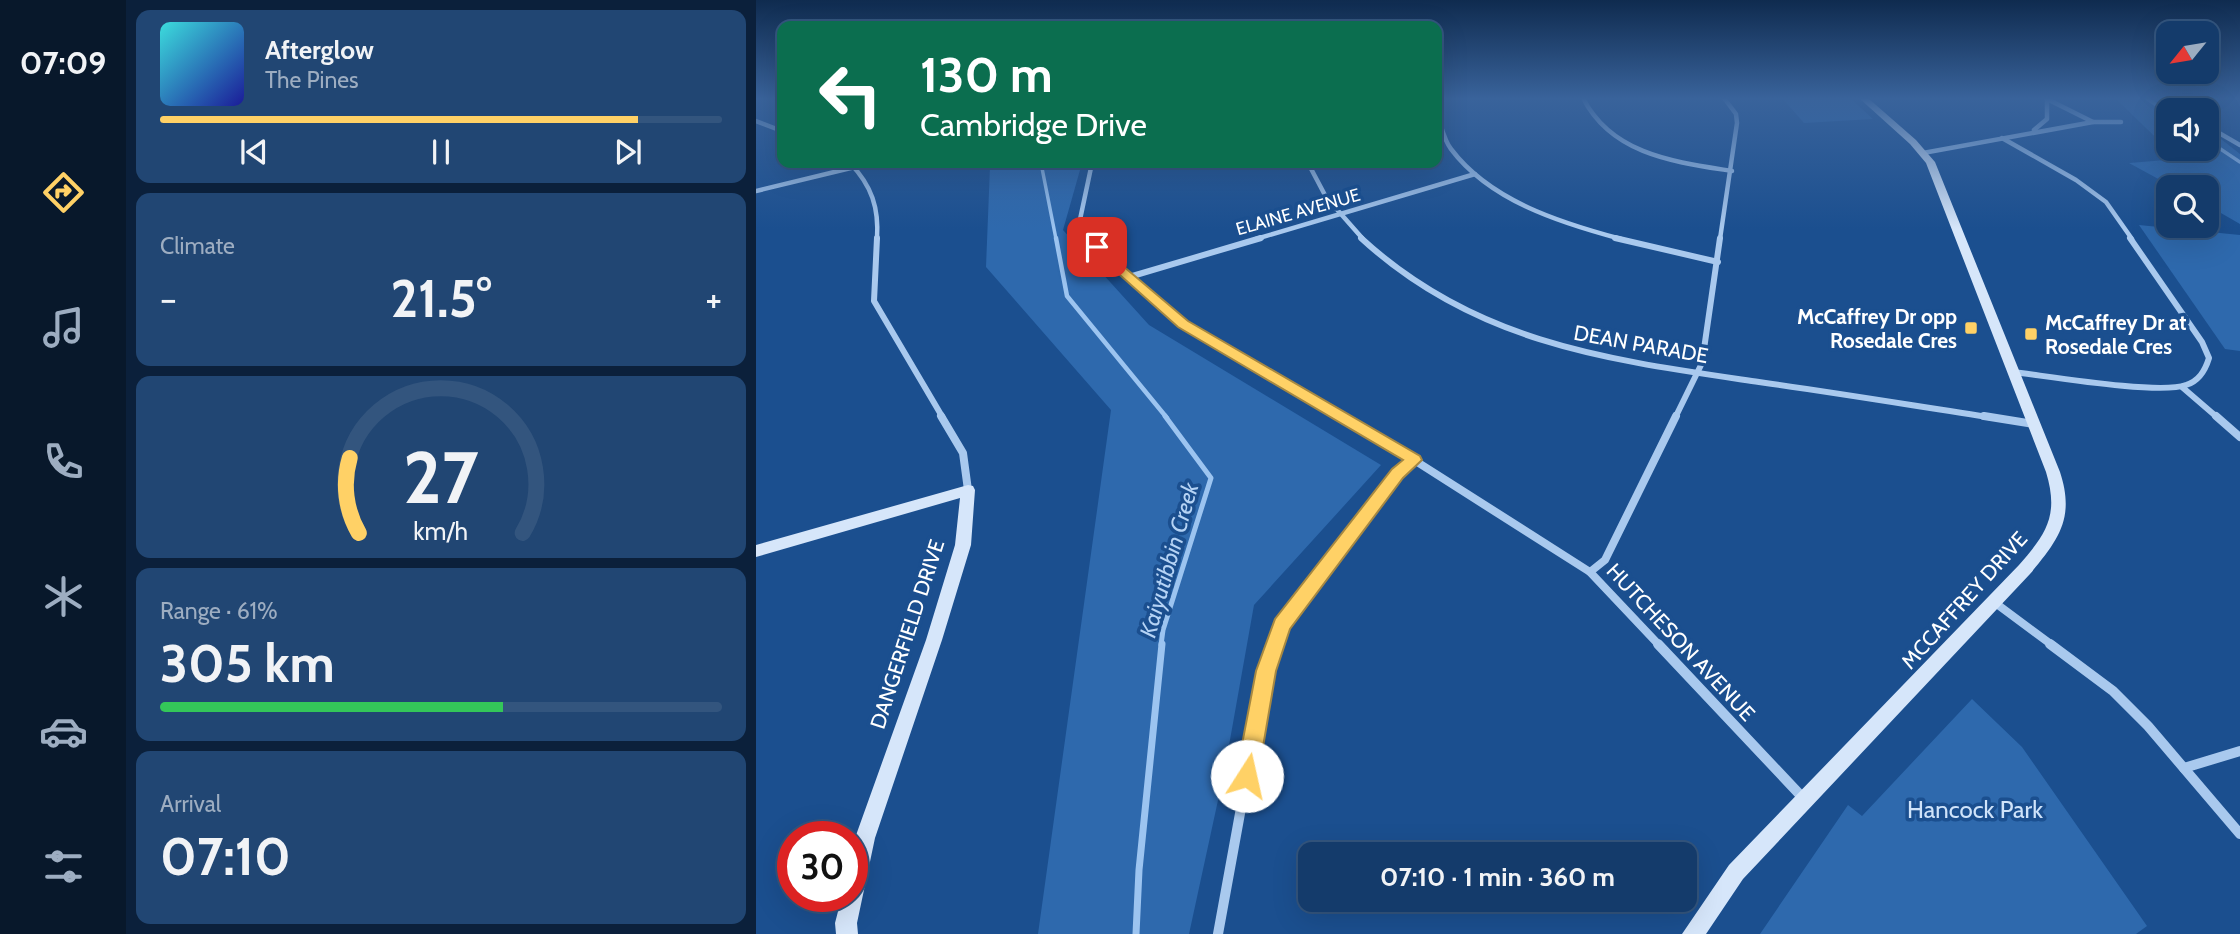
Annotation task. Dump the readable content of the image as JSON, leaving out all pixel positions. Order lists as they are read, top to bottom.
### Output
{
  "streets": {
    "main road": ["MCCAFFREY DRIVE", "DANGERFIELD DRIVE"],
    "street": ["ELAINE AVENUE", "DEAN PARADE", "HUTCHESON AVENUE"]
  },
  "crossings": [
    ["ELAINE AVENUE", "DEAN PARADE"],
    ["DEAN PARADE", "MCCAFFREY DRIVE"],
    ["DEAN PARADE", "HUTCHESON AVENUE"],
    ["MCCAFFREY DRIVE", "HUTCHESON AVENUE"]
  ],
  "water": ["Kaiyutibbin Creek"],
  "parks": ["Hancock Park"],
  "places": {
    "transit": ["McCaffrey Dr opp Rosedale Cres", "McCaffrey Dr at Rosedale Cres"]
  },
  "north": "bottom left",
  "page": {
    "tabs": "07:09",
    "turn": ["130 m", "Cambridge Drive"],
    "song": ["Afterglow", "The Pines"],
    "tile": [
      "Climate",
      ["Range · 61%", "305 km"],
      ["Arrival", "07:10"]
    ],
    "heat": ["−", "21.5°", "+"],
    "limit": "30",
    "trip": "07:10 · 1 min · 360 m",
    "gauge": ["27", "km/h"]
  }
}
